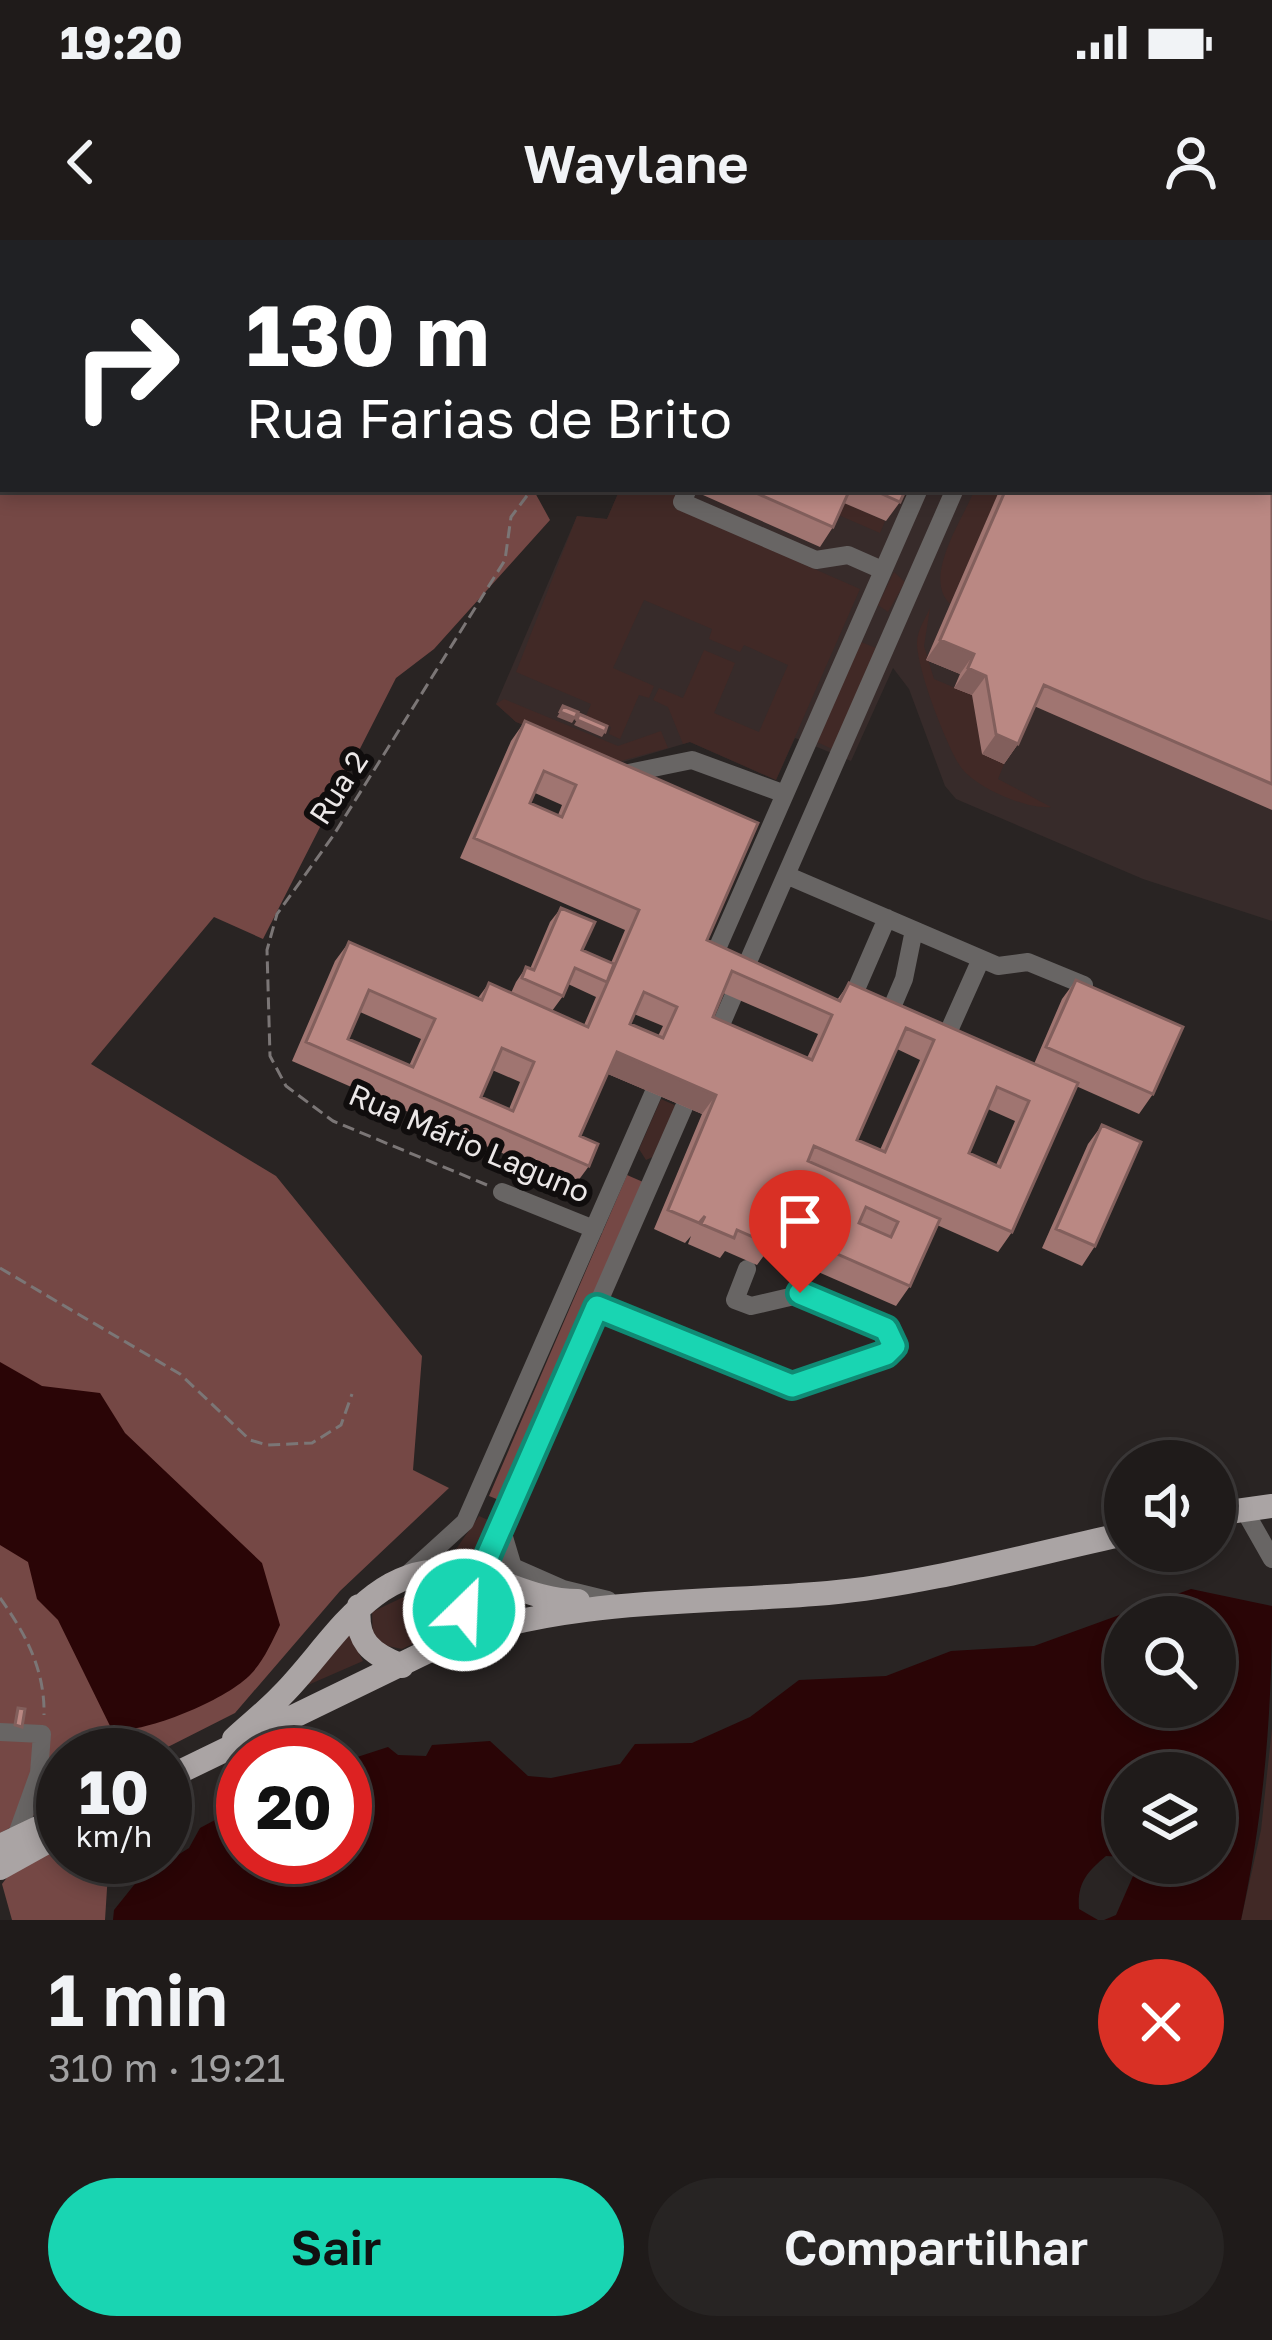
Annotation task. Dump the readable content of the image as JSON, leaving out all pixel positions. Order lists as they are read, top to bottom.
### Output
{
  "streets": {
    "lane": ["Rua Mário Laguno"],
    "path": ["Rua 2"]
  },
  "crossings": [
    ["Rua 2", "Rua Mário Laguno"]
  ],
  "page": {
    "status": "19:20",
    "header": "Waylane",
    "turn": ["130 m", "Rua Farias de Brito"],
    "speed": "10 km/h",
    "limit": "20",
    "heading": ["1 min", "310 m · 19:21"],
    "buttons": ["Sair", "Compartilhar"]
  }
}
